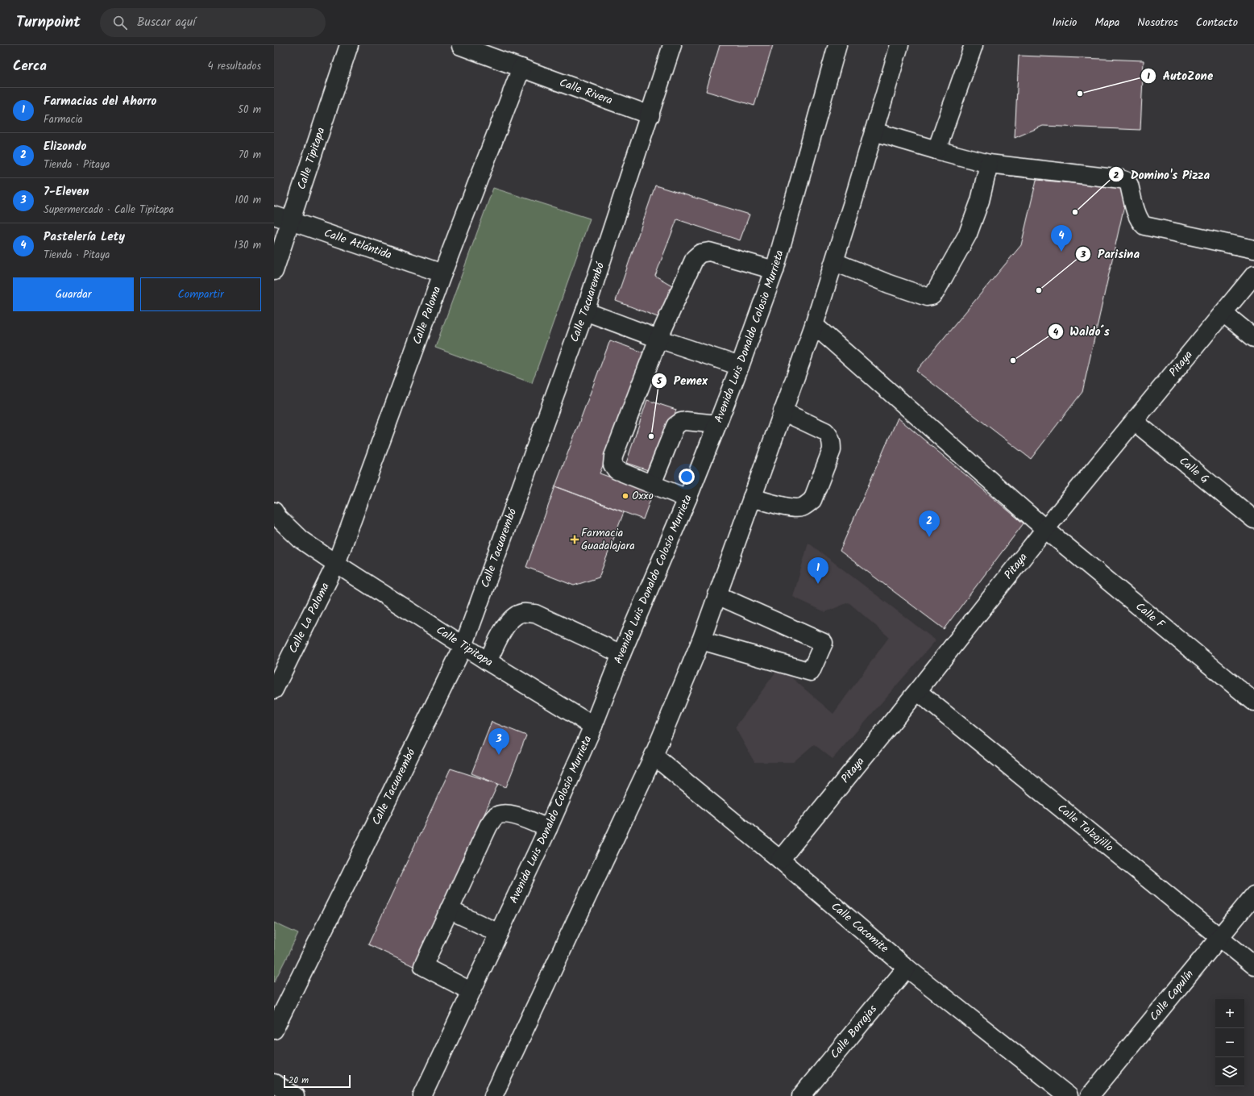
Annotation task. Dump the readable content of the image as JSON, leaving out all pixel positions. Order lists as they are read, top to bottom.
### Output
{
  "streets": {
    "street": [
      "Calle Rivera",
      "Calle Tipitapa",
      "Calle Atlántida",
      "Calle Tacuarembó",
      "Calle Paloma",
      "Avenida Luis Donaldo Colosio Murrieta",
      "Pitaya",
      "Calle G",
      "Calle F",
      "Calle La Paloma",
      "Calle Talzajillo",
      "Calle Cacomite",
      "Calle Capulín",
      "Calle Borrajas"
    ]
  },
  "crossings": [
    ["Calle Rivera", "Calle Tacuarembó"],
    ["Calle Rivera", "Calle Paloma"],
    ["Calle Tipitapa", "Calle Atlántida"],
    ["Calle Tipitapa", "Calle Tacuarembó"],
    ["Calle Tipitapa", "Calle Paloma"],
    ["Calle Tipitapa", "Avenida Luis Donaldo Colosio Murrieta"],
    ["Calle Tipitapa", "Calle La Paloma"],
    ["Calle Atlántida", "Calle Paloma"],
    ["Calle Paloma", "Calle La Paloma"],
    ["Pitaya", "Calle G"],
    ["Pitaya", "Calle F"],
    ["Pitaya", "Calle Talzajillo"],
    ["Pitaya", "Calle Cacomite"],
    ["Calle Talzajillo", "Calle Capulín"],
    ["Calle Cacomite", "Calle Borrajas"]
  ],
  "places": {
    "other": [
      "AutoZone",
      "Domino's Pizza",
      "Parisina",
      "Waldo´s",
      "Pemex",
      "Oxxo"
    ],
    "health": ["Farmacia Guadalajara"]
  },
  "scale_bar": "20 m",
  "page": {
    "header": "Turnpoint",
    "search": "Buscar aquí",
    "nav": [
      "Inicio",
      "Mapa",
      "Nosotros",
      "Contacto"
    ],
    "heading": ["Cerca", "4 resultados"],
    "list": [
      {
        "mark": "1",
        "name": "Farmacias del Ahorro",
        "note": "Farmacia",
        "value": "50 m"
      },
      {
        "mark": "2",
        "name": "Elizondo",
        "note": "Tienda · Pitaya",
        "value": "70 m"
      },
      {
        "mark": "3",
        "name": "7-Eleven",
        "note": "Supermercado · Calle Tipitapa",
        "value": "100 m"
      },
      {
        "mark": "4",
        "name": "Pastelería Lety",
        "note": "Tienda · Pitaya",
        "value": "130 m"
      }
    ],
    "pins": [
      "4",
      "2",
      "1",
      "3"
    ],
    "buttons": ["Guardar", "Compartir"],
    "map_buttons": ["+", "−"],
    "scale": "20 m"
  }
}
